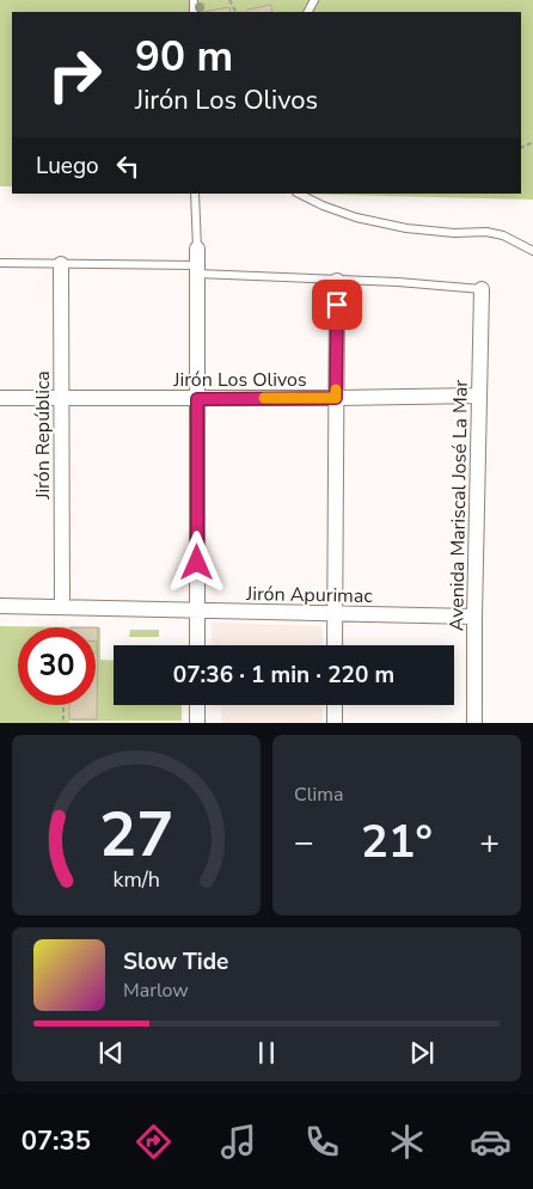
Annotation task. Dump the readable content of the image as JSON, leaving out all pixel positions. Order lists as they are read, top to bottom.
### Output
{
  "streets": {
    "street": [
      "Jirón Los Olivos",
      "Jirón República",
      "Avenida Mariscal José La Mar",
      "Jirón Apurimac"
    ]
  },
  "crossings": [
    ["Jirón Los Olivos", "Jirón República"],
    ["Jirón Los Olivos", "Avenida Mariscal José La Mar"],
    ["Jirón República", "Jirón Apurimac"],
    ["Avenida Mariscal José La Mar", "Jirón Apurimac"]
  ],
  "page": {
    "turn": ["90 m", "Jirón Los Olivos"],
    "then": "Luego",
    "limit": "30",
    "trip": "07:36 · 1 min · 220 m",
    "tile": "Clima",
    "heat": ["−", "21°", "+"],
    "song": ["Slow Tide", "Marlow"],
    "tabs": "07:35",
    "gauge": ["27", "km/h"]
  }
}
